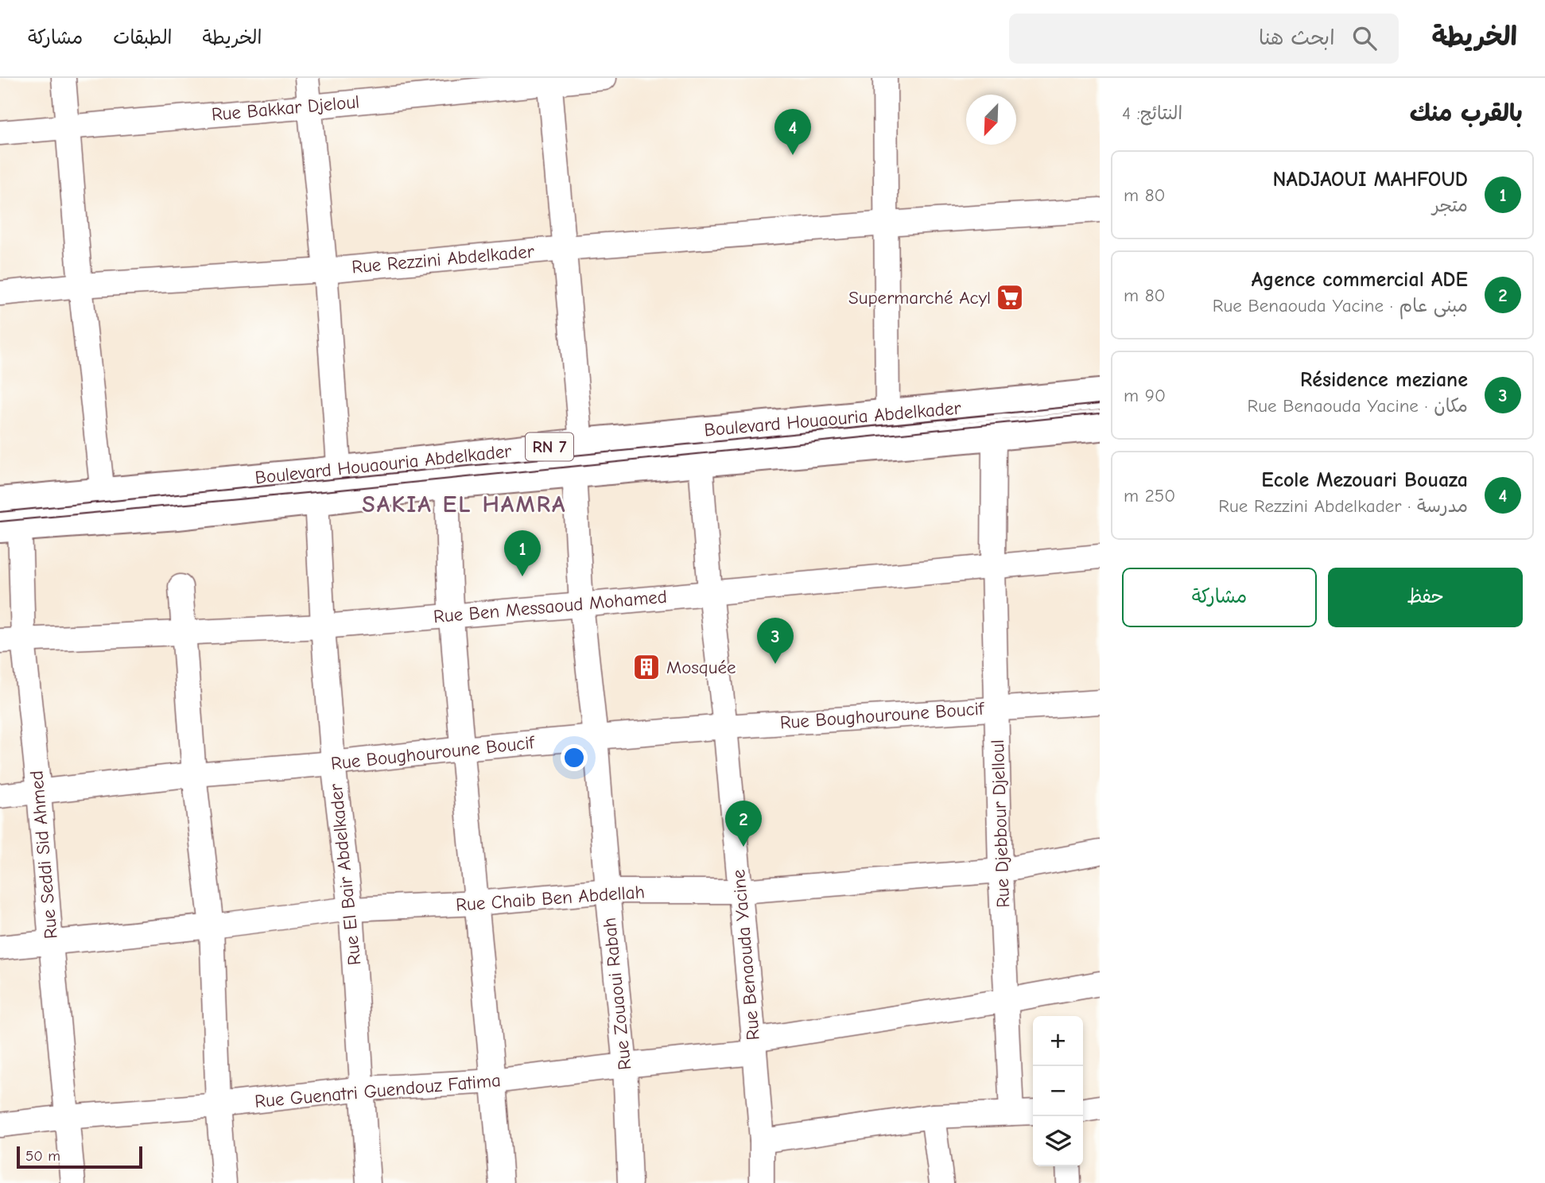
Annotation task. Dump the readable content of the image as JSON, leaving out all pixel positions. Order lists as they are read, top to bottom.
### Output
{
  "streets": {
    "main road": ["Boulevard Houaouria Abdelkader", "RN 7"],
    "street": [
      "Rue Bakkar Djeloul",
      "Rue Rezzini Abdelkader",
      "Rue Ben Messaoud Mohamed",
      "Rue Boughouroune Boucif",
      "Rue Djebbour Djelloul",
      "Rue Seddi Sid Ahmed",
      "Rue El Bair Abdelkader",
      "Rue Chaib Ben Abdellah",
      "Rue Benaouda Yacine",
      "Rue Zouaoui Rabah",
      "Rue Guenatri Guendouz Fatima"
    ]
  },
  "crossings": [
    ["Rue Bakkar Djeloul", "Rue El Bair Abdelkader"],
    ["Rue Bakkar Djeloul", "Rue Zouaoui Rabah"],
    ["Rue Rezzini Abdelkader", "Rue El Bair Abdelkader"],
    ["Rue Rezzini Abdelkader", "Rue Zouaoui Rabah"],
    ["Boulevard Houaouria Abdelkader", "Rue Djebbour Djelloul"],
    ["Boulevard Houaouria Abdelkader", "Rue Seddi Sid Ahmed"],
    ["Boulevard Houaouria Abdelkader", "Rue El Bair Abdelkader"],
    ["Boulevard Houaouria Abdelkader", "Rue Benaouda Yacine"],
    ["Boulevard Houaouria Abdelkader", "Rue Zouaoui Rabah"],
    ["Rue Ben Messaoud Mohamed", "Rue Djebbour Djelloul"],
    ["Rue Ben Messaoud Mohamed", "Rue Seddi Sid Ahmed"],
    ["Rue Ben Messaoud Mohamed", "Rue El Bair Abdelkader"],
    ["Rue Ben Messaoud Mohamed", "Rue Benaouda Yacine"],
    ["Rue Ben Messaoud Mohamed", "Rue Zouaoui Rabah"],
    ["Rue Boughouroune Boucif", "Rue Djebbour Djelloul"],
    ["Rue Boughouroune Boucif", "Rue Seddi Sid Ahmed"],
    ["Rue Boughouroune Boucif", "Rue El Bair Abdelkader"],
    ["Rue Boughouroune Boucif", "Rue Benaouda Yacine"],
    ["Rue Boughouroune Boucif", "Rue Zouaoui Rabah"],
    ["Rue Djebbour Djelloul", "Rue Chaib Ben Abdellah"],
    ["Rue Djebbour Djelloul", "Rue Guenatri Guendouz Fatima"],
    ["Rue Seddi Sid Ahmed", "Rue Chaib Ben Abdellah"],
    ["Rue Seddi Sid Ahmed", "Rue Guenatri Guendouz Fatima"],
    ["Rue El Bair Abdelkader", "Rue Chaib Ben Abdellah"],
    ["Rue El Bair Abdelkader", "Rue Guenatri Guendouz Fatima"],
    ["Rue Chaib Ben Abdellah", "Rue Benaouda Yacine"],
    ["Rue Chaib Ben Abdellah", "Rue Zouaoui Rabah"],
    ["Rue Benaouda Yacine", "Rue Guenatri Guendouz Fatima"],
    ["Rue Zouaoui Rabah", "Rue Guenatri Guendouz Fatima"]
  ],
  "districts": ["SAKIA EL HAMRA"],
  "places": {
    "supermarket": ["Supermarché Acyl"],
    "building": ["Mosquée"]
  },
  "scale_bar": "50 m",
  "north": "bottom left",
  "page": {
    "header": "الخريطة",
    "search": "ابحث هنا",
    "nav": ["الخريطة", "الطبقات", "مشاركة"],
    "heading": ["بالقرب منك", "النتائج: 4"],
    "pins": [
      "4",
      "1",
      "3",
      "2"
    ],
    "list": [
      {
        "mark": "1",
        "name": "NADJAOUI MAHFOUD",
        "note": "متجر",
        "value": "80 m"
      },
      {
        "mark": "2",
        "name": "Agence commercial ADE",
        "note": "مبنى عام · Rue Benaouda Yacine",
        "value": "80 m"
      },
      {
        "mark": "3",
        "name": "Résidence meziane",
        "note": "مكان · Rue Benaouda Yacine",
        "value": "90 m"
      },
      {
        "mark": "4",
        "name": "Ecole Mezouari Bouaza",
        "note": "مدرسة · Rue Rezzini Abdelkader",
        "value": "250 m"
      }
    ],
    "buttons": ["حفظ", "مشاركة"],
    "map_buttons": ["+", "−"],
    "scale": "50 m"
  }
}
